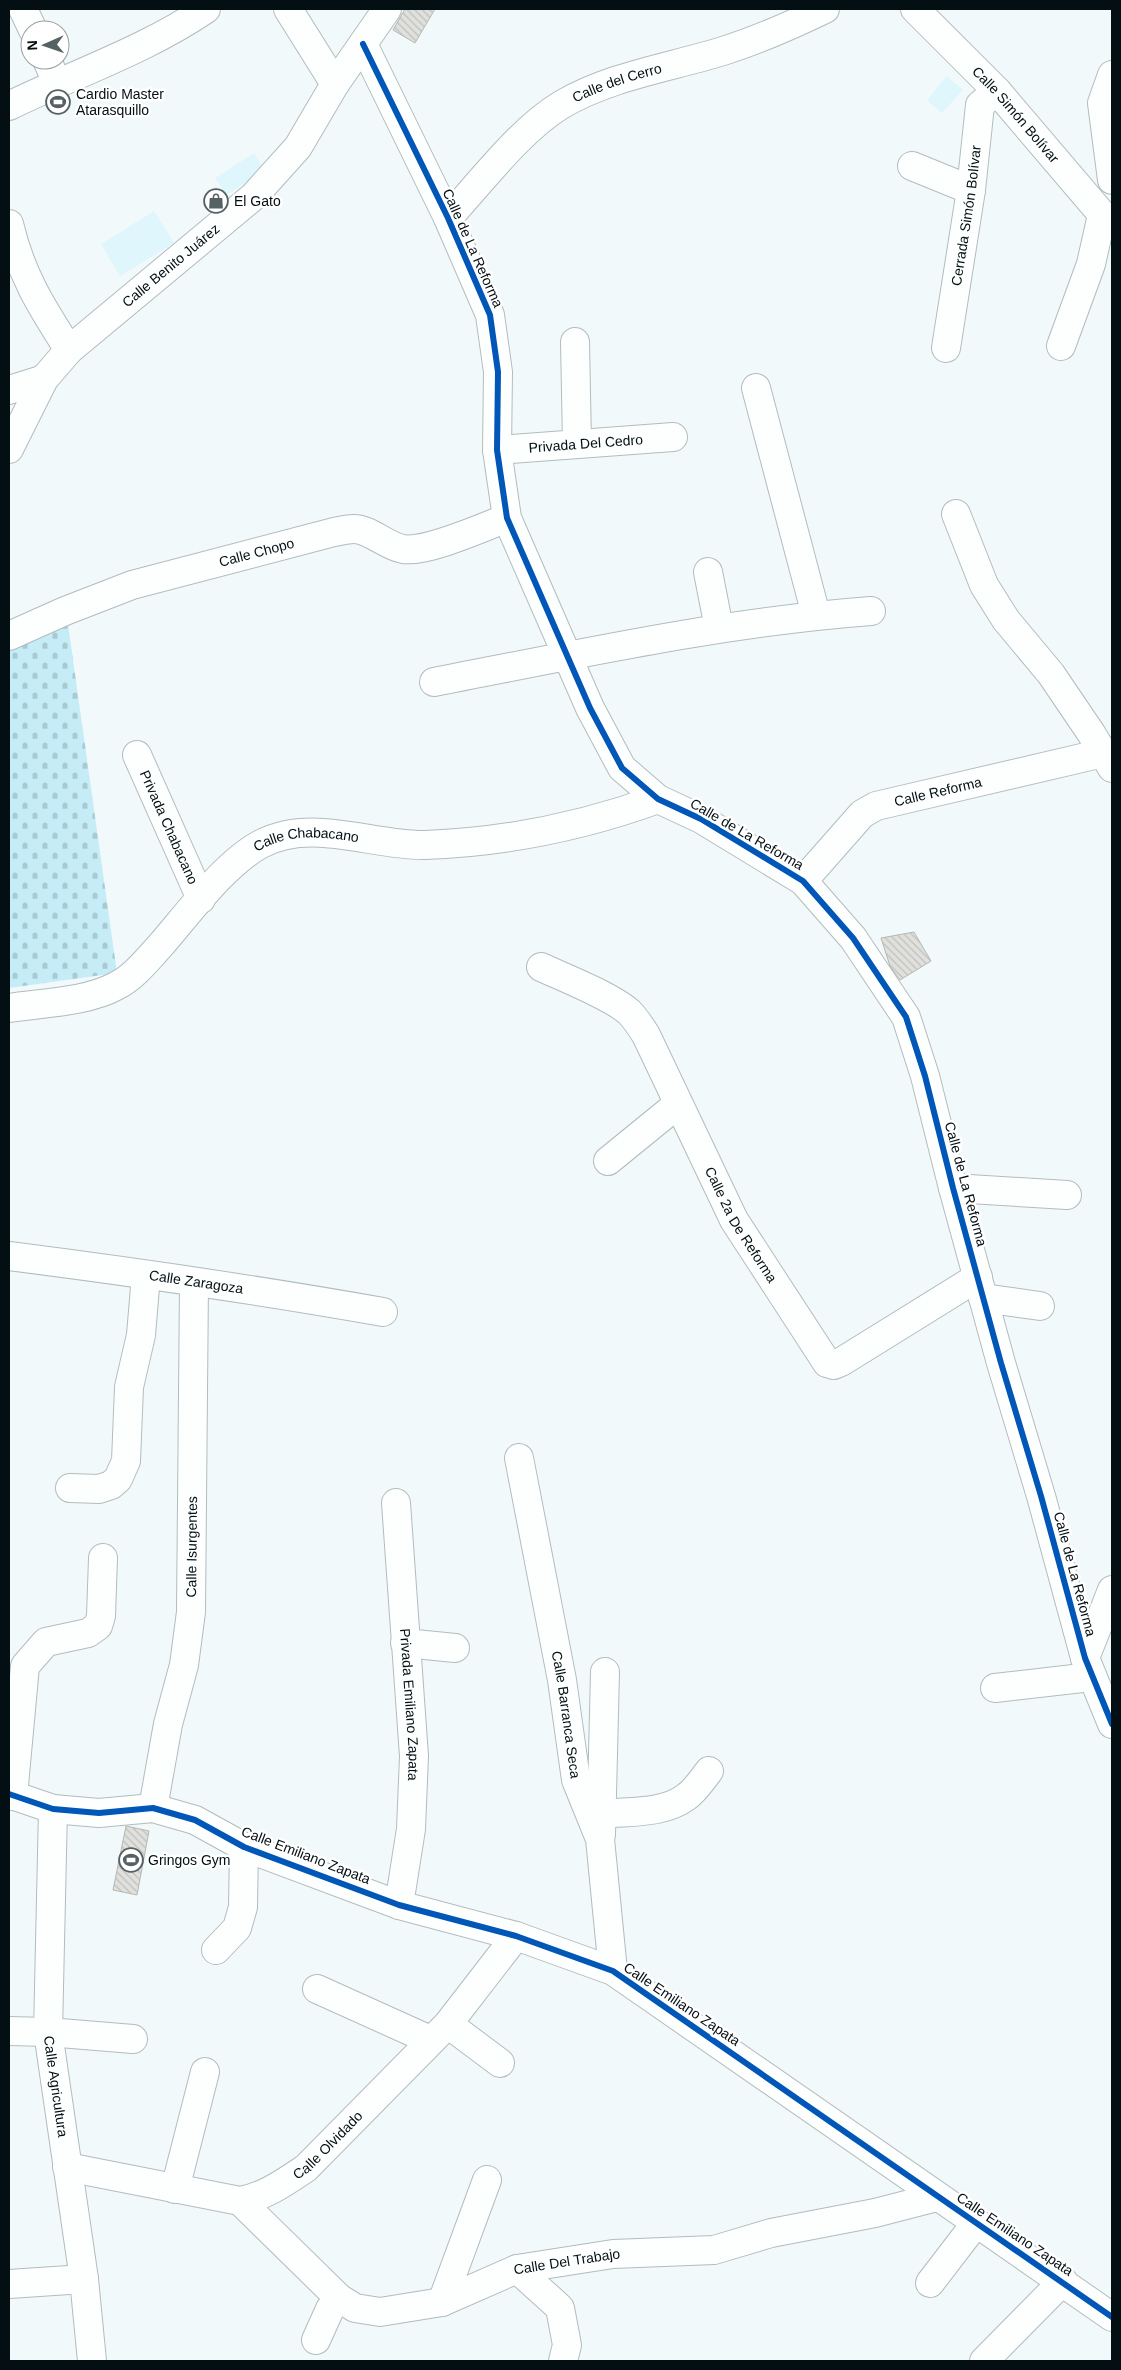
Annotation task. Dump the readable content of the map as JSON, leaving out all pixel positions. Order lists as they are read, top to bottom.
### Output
{
  "streets": {
    "street": [
      "Calle del Cerro",
      "Calle Simón Bolívar",
      "Cerrada Simón Bolívar",
      "Calle de La Reforma",
      "Calle Benito Juárez",
      "Privada Del Cedro",
      "Calle Chopo",
      "Calle Reforma",
      "Privada Chabacano",
      "Calle Chabacano",
      "Calle 2a De Reforma",
      "Calle Zaragoza",
      "Calle Isurgentes",
      "Privada Emiliano Zapata",
      "Calle Barranca Seca",
      "Calle Emiliano Zapata",
      "Calle Agricultura",
      "Calle Olvidado",
      "Calle Del Trabajo"
    ]
  },
  "crossings": [
    ["Calle del Cerro", "Calle de La Reforma"],
    ["Calle Simón Bolívar", "Cerrada Simón Bolívar"],
    ["Calle de La Reforma", "Calle Benito Juárez"],
    ["Calle de La Reforma", "Privada Del Cedro"],
    ["Calle de La Reforma", "Calle Chopo"],
    ["Calle de La Reforma", "Calle Reforma"],
    ["Calle de La Reforma", "Calle Chabacano"],
    ["Calle de La Reforma", "Calle 2a De Reforma"],
    ["Privada Chabacano", "Calle Chabacano"],
    ["Calle Zaragoza", "Calle Isurgentes"],
    ["Calle Isurgentes", "Calle Emiliano Zapata"],
    ["Privada Emiliano Zapata", "Calle Emiliano Zapata"],
    ["Calle Barranca Seca", "Calle Emiliano Zapata"],
    ["Calle Emiliano Zapata", "Calle Agricultura"],
    ["Calle Emiliano Zapata", "Calle Olvidado"],
    ["Calle Emiliano Zapata", "Calle Del Trabajo"],
    ["Calle Agricultura", "Calle Olvidado"],
    ["Calle Olvidado", "Calle Del Trabajo"]
  ],
  "places": {
    "sports": ["Cardio Master Atarasquillo", "Gringos Gym"],
    "shop": ["El Gato"]
  },
  "north": "left"
}
